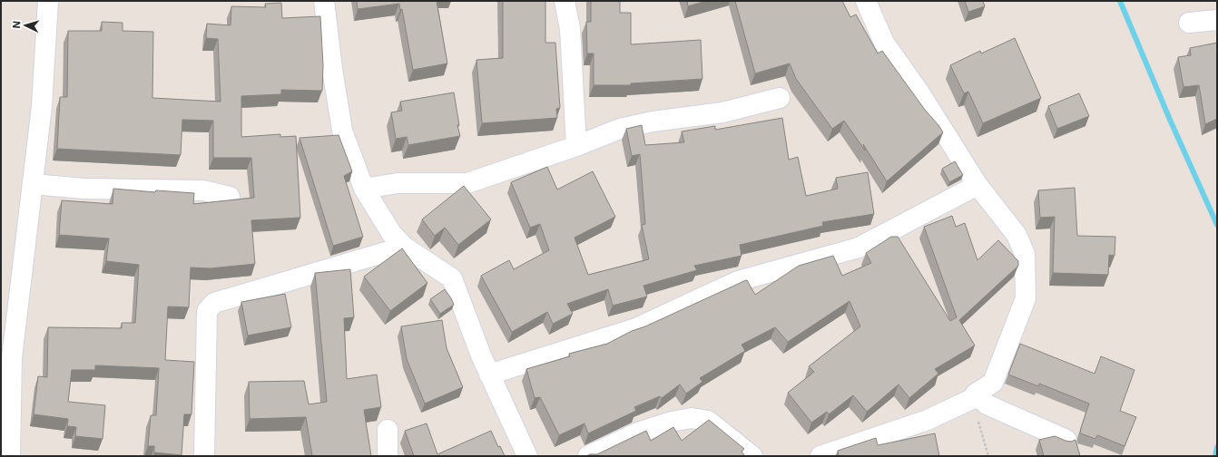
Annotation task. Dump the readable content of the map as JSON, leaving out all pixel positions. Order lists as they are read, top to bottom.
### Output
{
  "north": "left"
}
